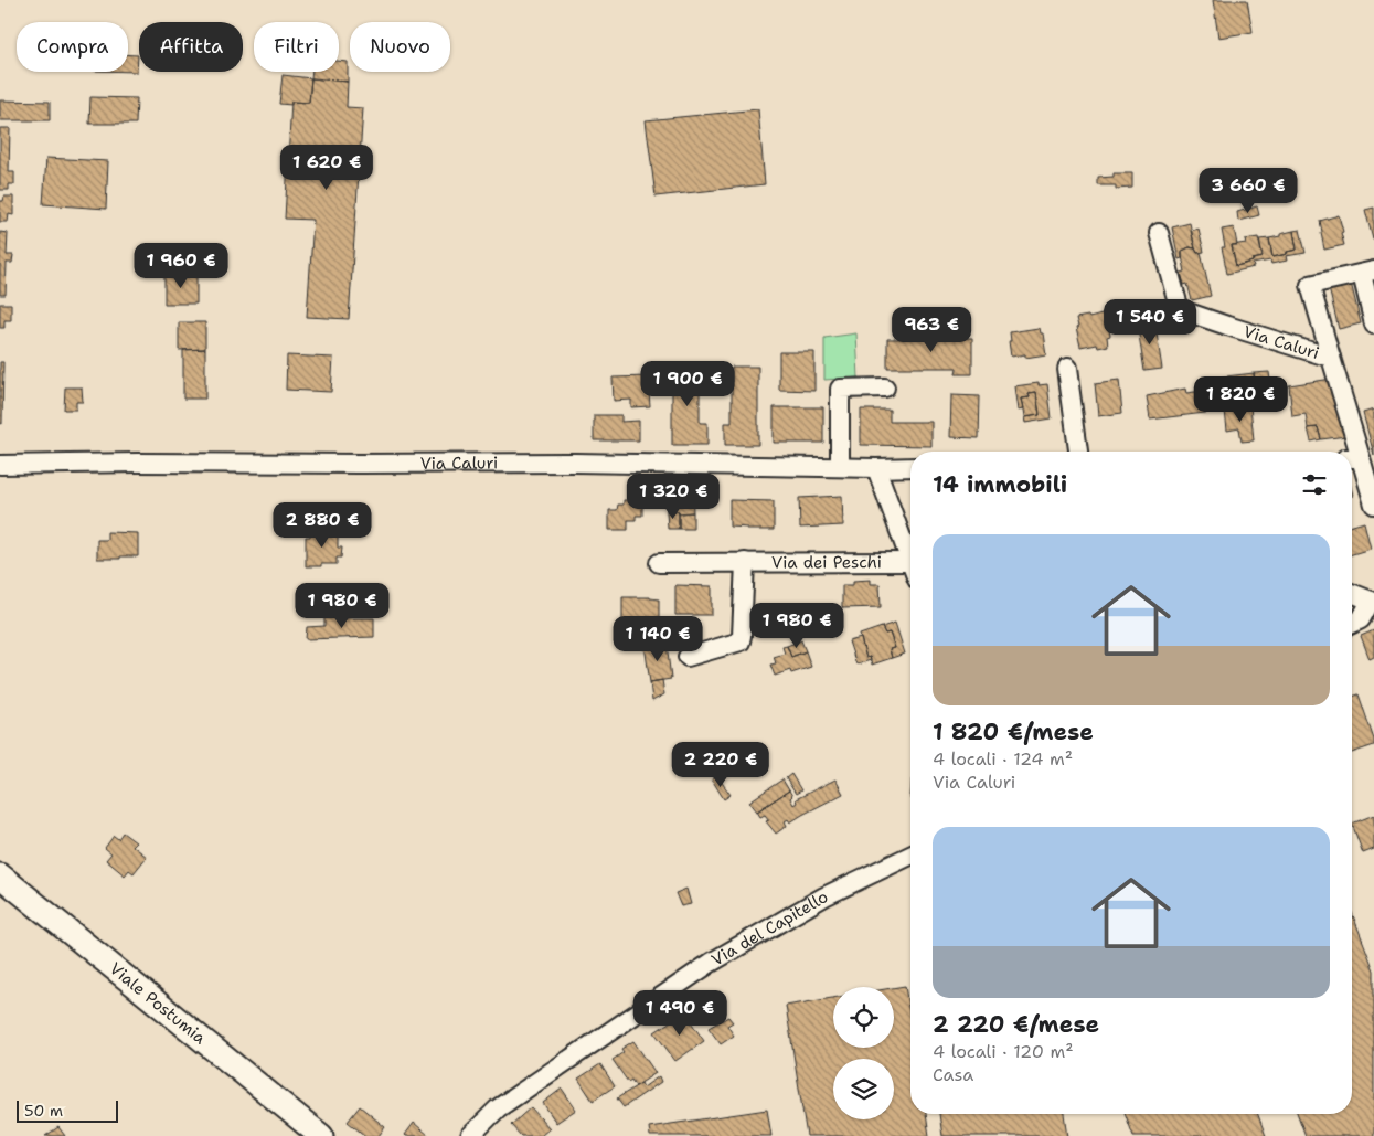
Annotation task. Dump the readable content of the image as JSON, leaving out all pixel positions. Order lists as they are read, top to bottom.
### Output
{
  "streets": {
    "main road": ["Viale Postumia"],
    "street": ["Via Caluri", "Via dei Peschi", "Via del Capitello"]
  },
  "crossings": [
    ["Via Caluri", "Via dei Peschi"]
  ],
  "scale_bar": "50 m",
  "page": {
    "chip": [
      "Compra",
      "Affitta",
      "Filtri",
      "Nuovo"
    ],
    "price": [
      "1 620 €",
      "3 660 €",
      "1 960 €",
      "1 540 €",
      "963 €",
      "1 900 €",
      "1 820 €",
      "1 320 €",
      "2 880 €",
      "1 980 €",
      "1 980 €",
      "1 140 €",
      "2 220 €",
      "1 490 €"
    ],
    "heading": "14 immobili",
    "list": [
      {
        "name": "1 820 €/mese",
        "note": "4 locali · 124 m² · Via Caluri"
      },
      {
        "name": "2 220 €/mese",
        "note": "4 locali · 120 m² · Casa"
      }
    ],
    "scale": "50 m"
  }
}
